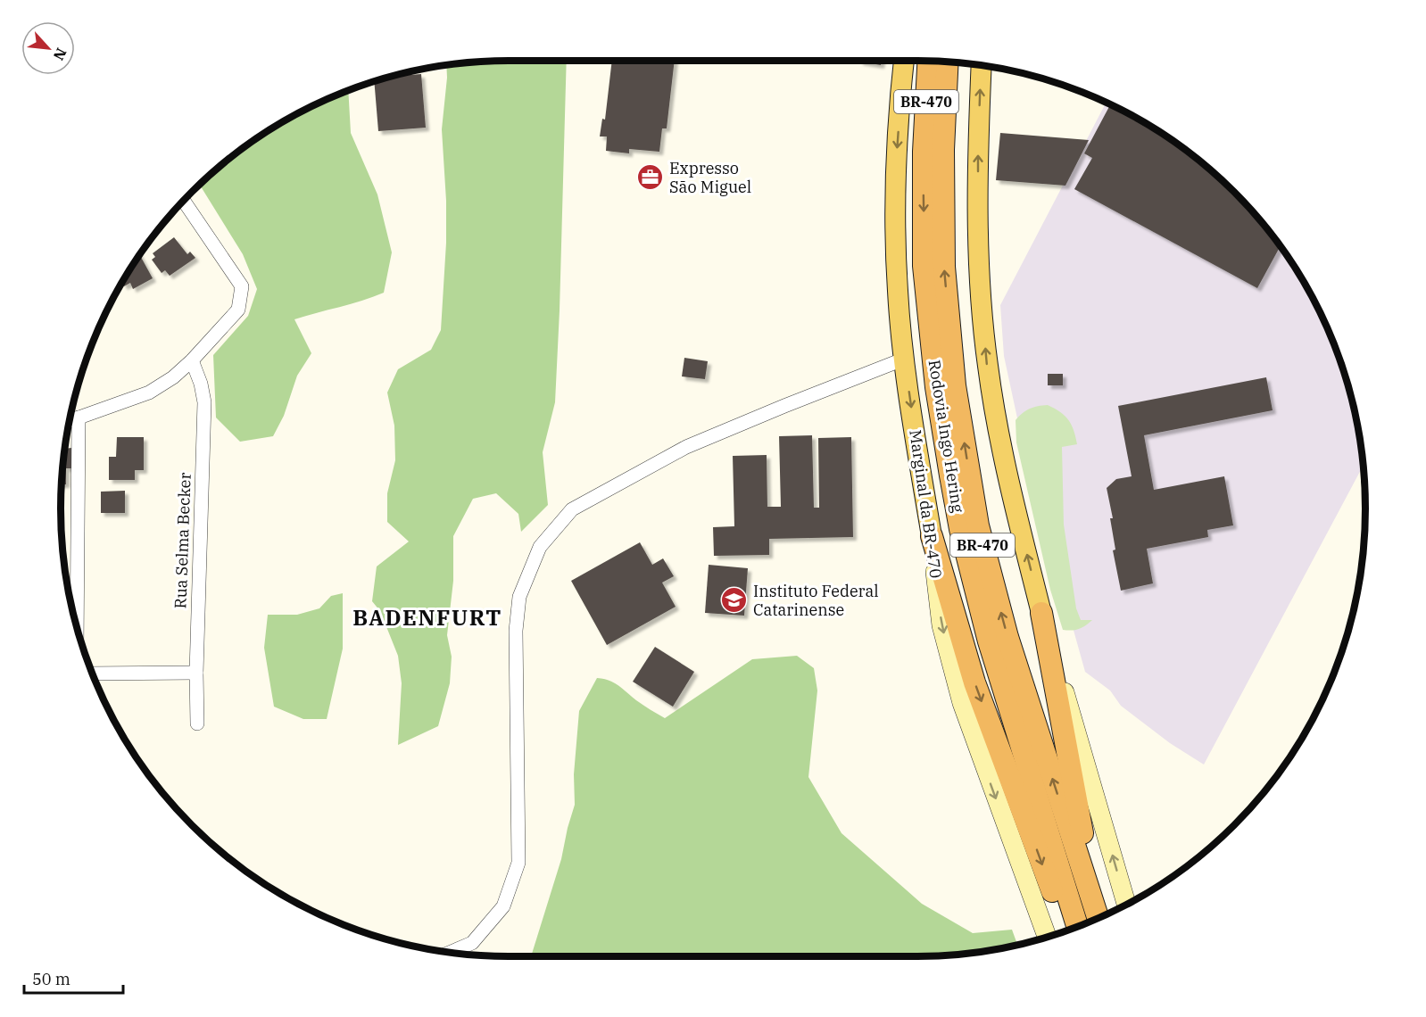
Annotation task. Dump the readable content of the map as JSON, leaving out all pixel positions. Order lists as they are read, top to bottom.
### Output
{
  "streets": {
    "highway": ["BR-470", "Rodovia Ingo Hering"],
    "main road": ["Marginal da BR-470"],
    "street": ["Rua Selma Becker"]
  },
  "districts": ["BADENFURT"],
  "places": {
    "office": ["Expresso São Miguel"],
    "school or university": ["Instituto Federal Catarinense"]
  },
  "scale_bar": "50 m",
  "north": "bottom right"
}
